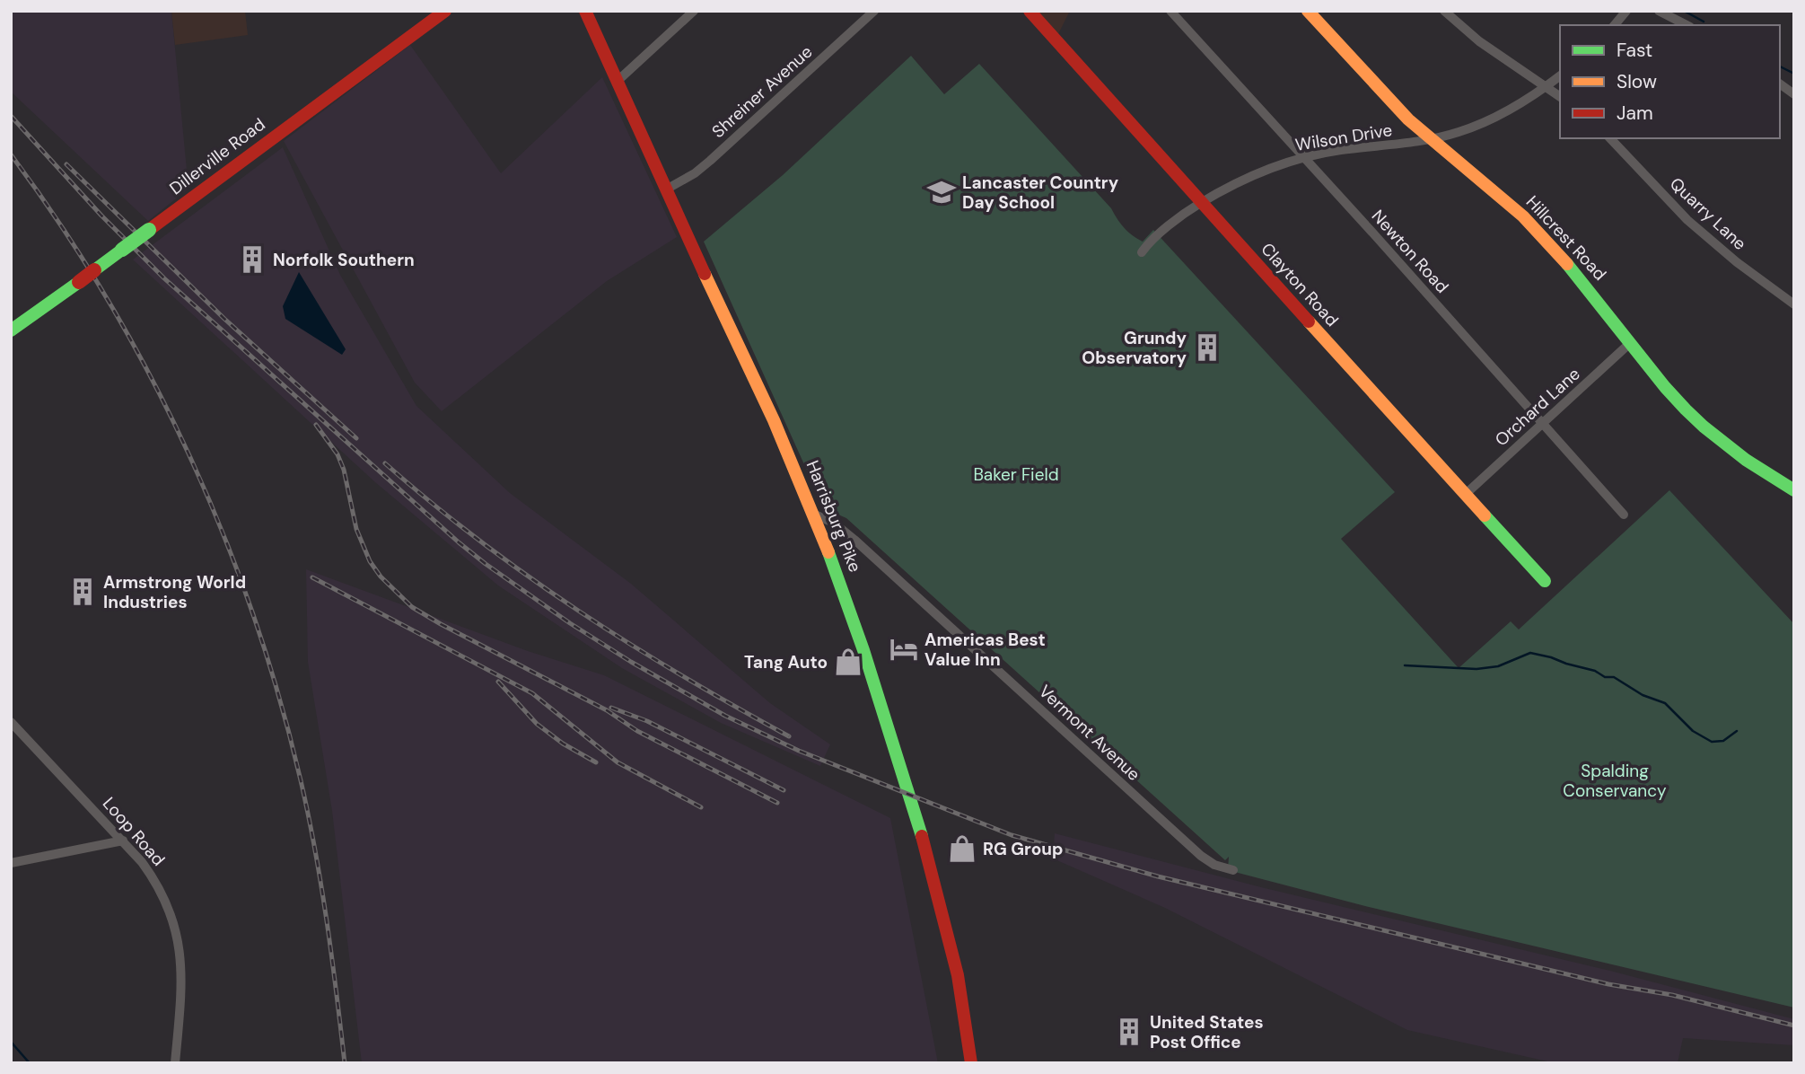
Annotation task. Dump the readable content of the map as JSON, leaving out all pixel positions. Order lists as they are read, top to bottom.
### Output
{
  "streets": {
    "main road": [
      "Dillerville Road",
      "Hillcrest Road",
      "Clayton Road",
      "Harrisburg Pike"
    ],
    "street": [
      "Shreiner Avenue",
      "Wilson Drive",
      "Quarry Lane",
      "Newton Road",
      "Orchard Lane",
      "Vermont Avenue",
      "Loop Road"
    ]
  },
  "crossings": [
    ["Shreiner Avenue", "Harrisburg Pike"],
    ["Wilson Drive", "Hillcrest Road"],
    ["Wilson Drive", "Newton Road"],
    ["Wilson Drive", "Clayton Road"],
    ["Hillcrest Road", "Orchard Lane"],
    ["Newton Road", "Orchard Lane"],
    ["Clayton Road", "Orchard Lane"],
    ["Harrisburg Pike", "Vermont Avenue"]
  ],
  "parks": ["Baker Field", "Spalding Conservancy"],
  "places": {
    "school or university": ["Lancaster Country Day School"],
    "building": [
      "Norfolk Southern",
      "Grundy Observatory",
      "Armstrong World Industries",
      "United States Post Office"
    ],
    "hotel": ["Americas Best Value Inn"],
    "shop": ["Tang Auto", "RG Group"]
  },
  "legend": ["Fast", "Slow", "Jam"]
}
